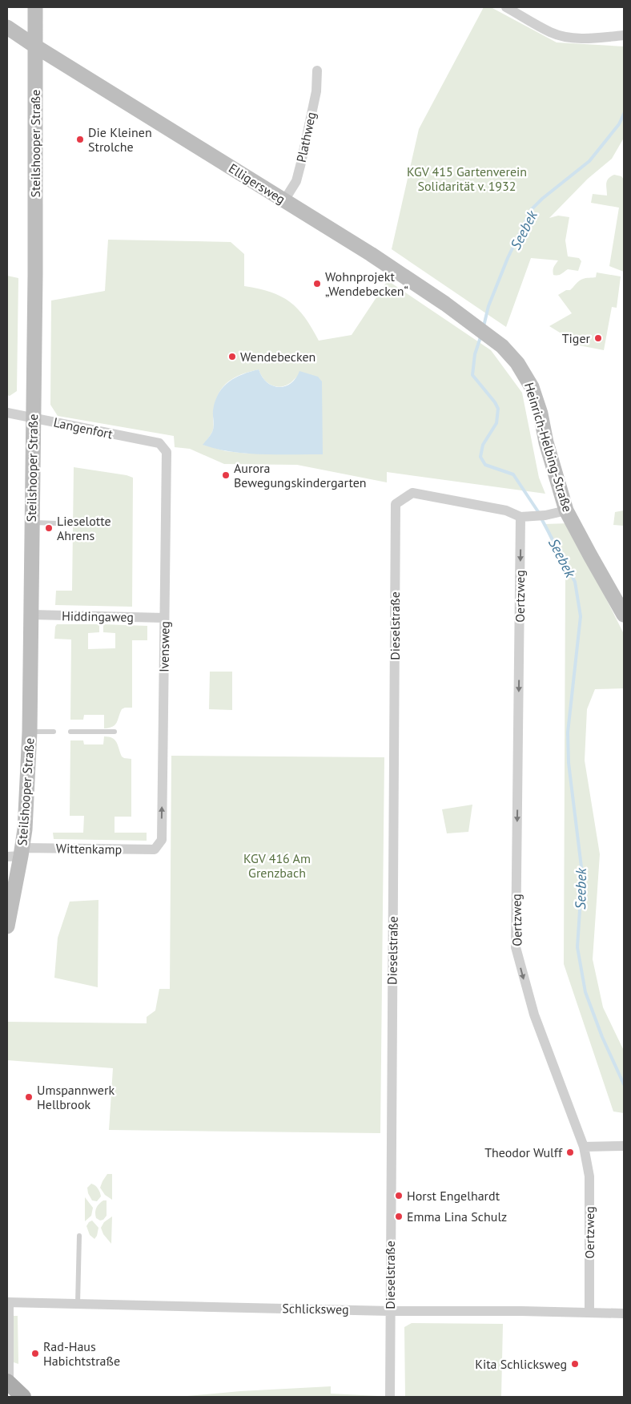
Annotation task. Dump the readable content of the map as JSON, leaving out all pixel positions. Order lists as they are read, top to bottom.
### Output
{
  "streets": {
    "street": [
      "Plathweg",
      "Steilshooper Straße",
      "Elligersweg",
      "Langenfort",
      "Heinrich-Helbing-Straße",
      "Oertzweg",
      "Hiddingaweg",
      "Dieselstraße",
      "Ivensweg",
      "Wittenkamp",
      "Schlicksweg"
    ]
  },
  "crossings": [
    ["Plathweg", "Elligersweg"],
    ["Steilshooper Straße", "Elligersweg"],
    ["Steilshooper Straße", "Langenfort"],
    ["Steilshooper Straße", "Hiddingaweg"],
    ["Steilshooper Straße", "Wittenkamp"],
    ["Elligersweg", "Heinrich-Helbing-Straße"],
    ["Langenfort", "Ivensweg"],
    ["Oertzweg", "Dieselstraße"],
    ["Oertzweg", "Schlicksweg"],
    ["Hiddingaweg", "Ivensweg"],
    ["Dieselstraße", "Schlicksweg"],
    ["Ivensweg", "Wittenkamp"]
  ],
  "one_way": ["Oertzweg", "Ivensweg"],
  "water": ["Seebek"],
  "parks": ["KGV 415 Gartenverein Solidarität v. 1932", "KGV 416 Am Grenzbach"],
  "places": [
    "Die Kleinen Strolche",
    "Wohnprojekt „Wendebecken“",
    "Tiger",
    "Wendebecken",
    "Aurora Bewegungskindergarten",
    "Lieselotte Ahrens",
    "Umspannwerk Hellbrook",
    "Theodor Wulff",
    "Horst Engelhardt",
    "Emma Lina Schulz",
    "Rad-Haus Habichtstraße",
    "Kita Schlicksweg"
  ]
}
